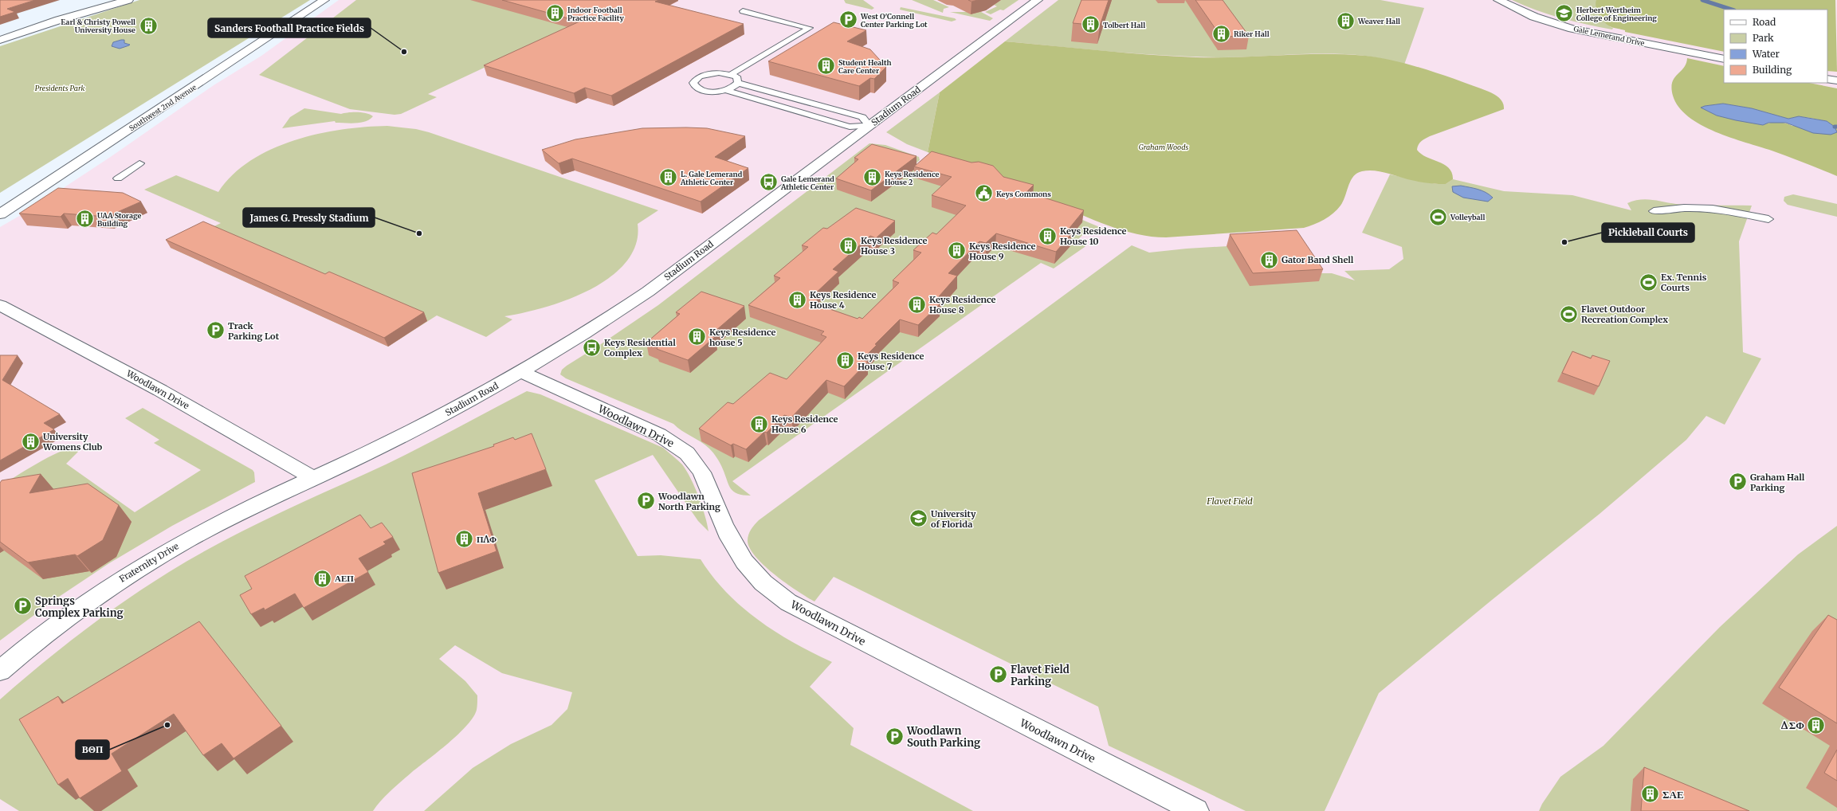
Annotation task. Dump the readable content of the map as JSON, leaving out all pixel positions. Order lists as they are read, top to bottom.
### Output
{
  "streets": {
    "street": [
      "Gale Lemerand Drive",
      "Stadium Road",
      "Southwest 2nd Avenue",
      "Woodlawn Drive",
      "Fraternity Drive"
    ]
  },
  "crossings": [
    ["Stadium Road", "Woodlawn Drive"],
    ["Stadium Road", "Fraternity Drive"],
    ["Woodlawn Drive", "Fraternity Drive"]
  ],
  "parks": ["Presidents Park", "Graham Woods", "Flavet Field"],
  "places": {
    "building": [
      "Indoor Football Practice Facility",
      "Weaver Hall",
      "Tolbert Hall",
      "Earl & Christy Powell University House",
      "Riker Hall",
      "Student Health Care Center",
      "L. Gale Lemerand Athletic Center",
      "Keys Residence House 2",
      "UAA Storage Building",
      "Keys Residence House 10",
      "Keys Residence House 3",
      "Keys Residence House 9",
      "Gator Band Shell",
      "Keys Residence House 4",
      "Keys Residence House 8",
      "Keys Residence house 5",
      "Keys Residence House 7",
      "Keys Residence House 6",
      "University Womens Club",
      "ΠΛΦ",
      "ΑΕΠ",
      "ΔΣΦ",
      "ΣΑΕ"
    ],
    "school or university": ["Herbert Wertheim College of Engineering", "University of Florida"],
    "parking": [
      "West O'Connell Center Parking Lot",
      "Track Parking Lot",
      "Graham Hall Parking",
      "Woodlawn North Parking",
      "Springs Complex Parking",
      "Flavet Field Parking",
      "Woodlawn South Parking"
    ],
    "other": [
      "Sanders Football Practice Fields",
      "James G. Pressly Stadium",
      "Pickleball Courts",
      "ΒΘΠ"
    ],
    "bus stop": ["Gale Lemerand Athletic Center", "Keys Residential Complex"],
    "public building": ["Keys Commons"],
    "sports": ["Volleyball", "Ex. Tennis Courts", "Flavet Outdoor Recreation Complex"]
  },
  "legend": [
    "Road",
    "Park",
    "Water",
    "Building"
  ]
}
